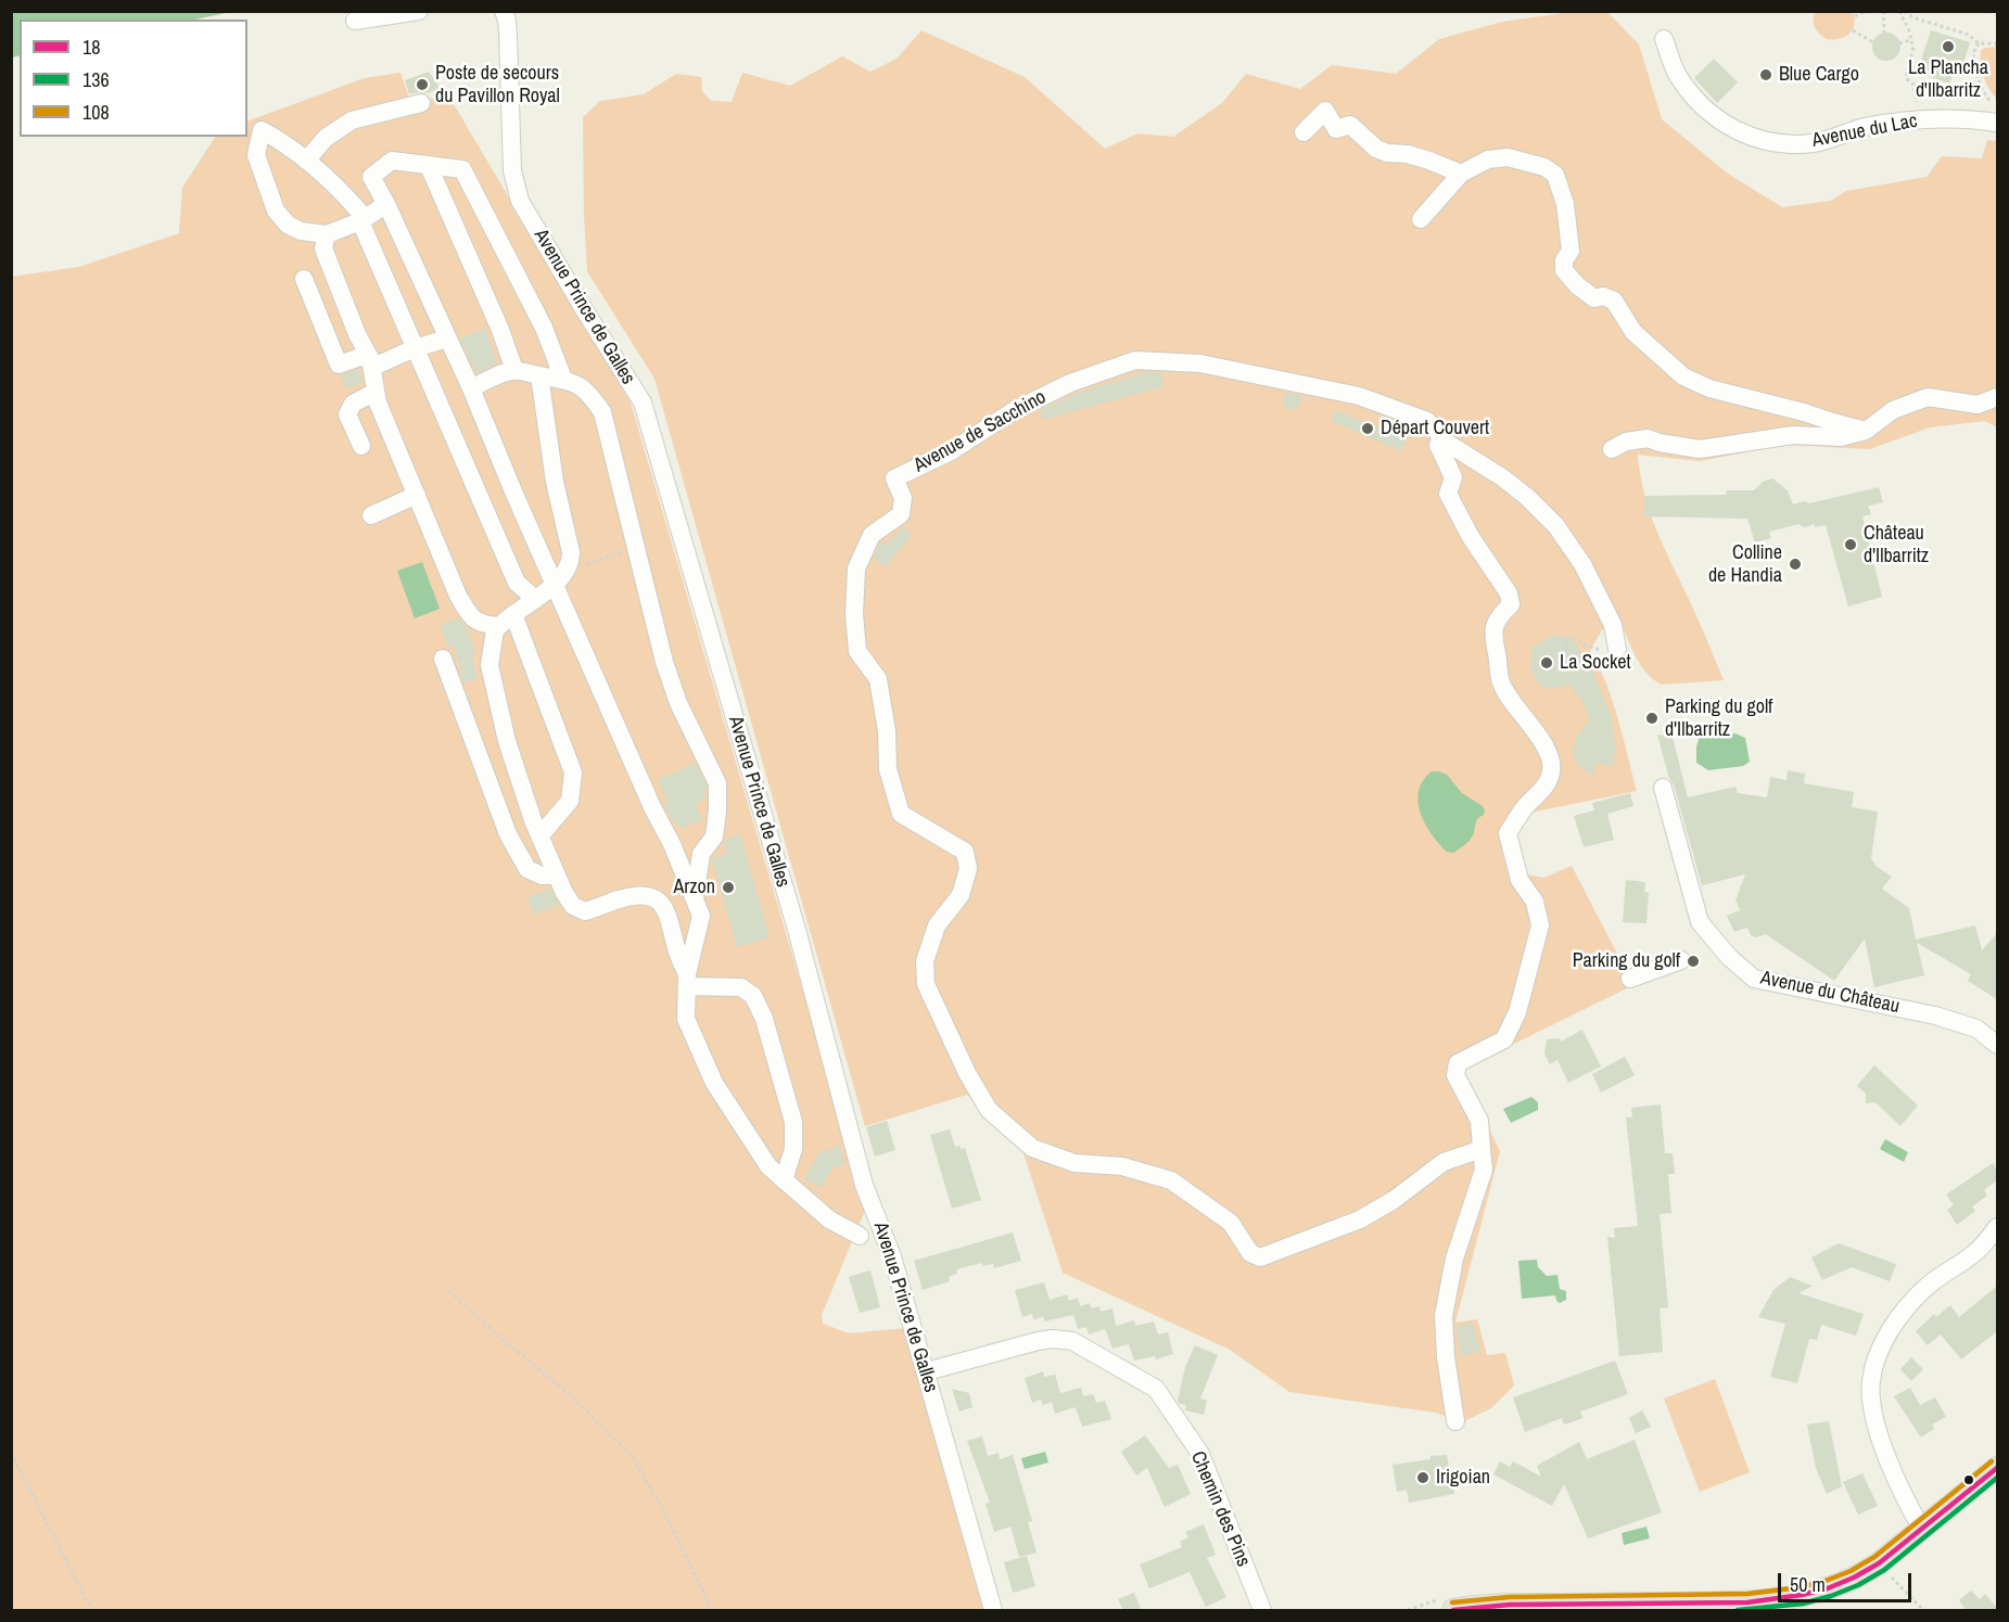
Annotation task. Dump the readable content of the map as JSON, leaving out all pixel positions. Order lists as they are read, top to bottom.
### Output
{
  "streets": {
    "street": [
      "Avenue du Lac",
      "Avenue Prince de Galles",
      "Avenue de Sacchino",
      "Avenue du Château",
      "Chemin des Pins"
    ]
  },
  "crossings": [
    ["Avenue Prince de Galles", "Chemin des Pins"]
  ],
  "places": [
    "La Plancha d'Ilbarritz",
    "Blue Cargo",
    "Poste de secours du Pavillon Royal",
    "Départ Couvert",
    "Château d'Ilbarritz",
    "Colline de Handia",
    "La Socket",
    "Parking du golf d'Ilbarritz",
    "Arzon",
    "Parking du golf",
    "Irigoian"
  ],
  "lines": ["transit line 108", "transit line 18", "transit line 136"],
  "legend": ["18", "136", "108"],
  "scale_bar": "50 m"
}
